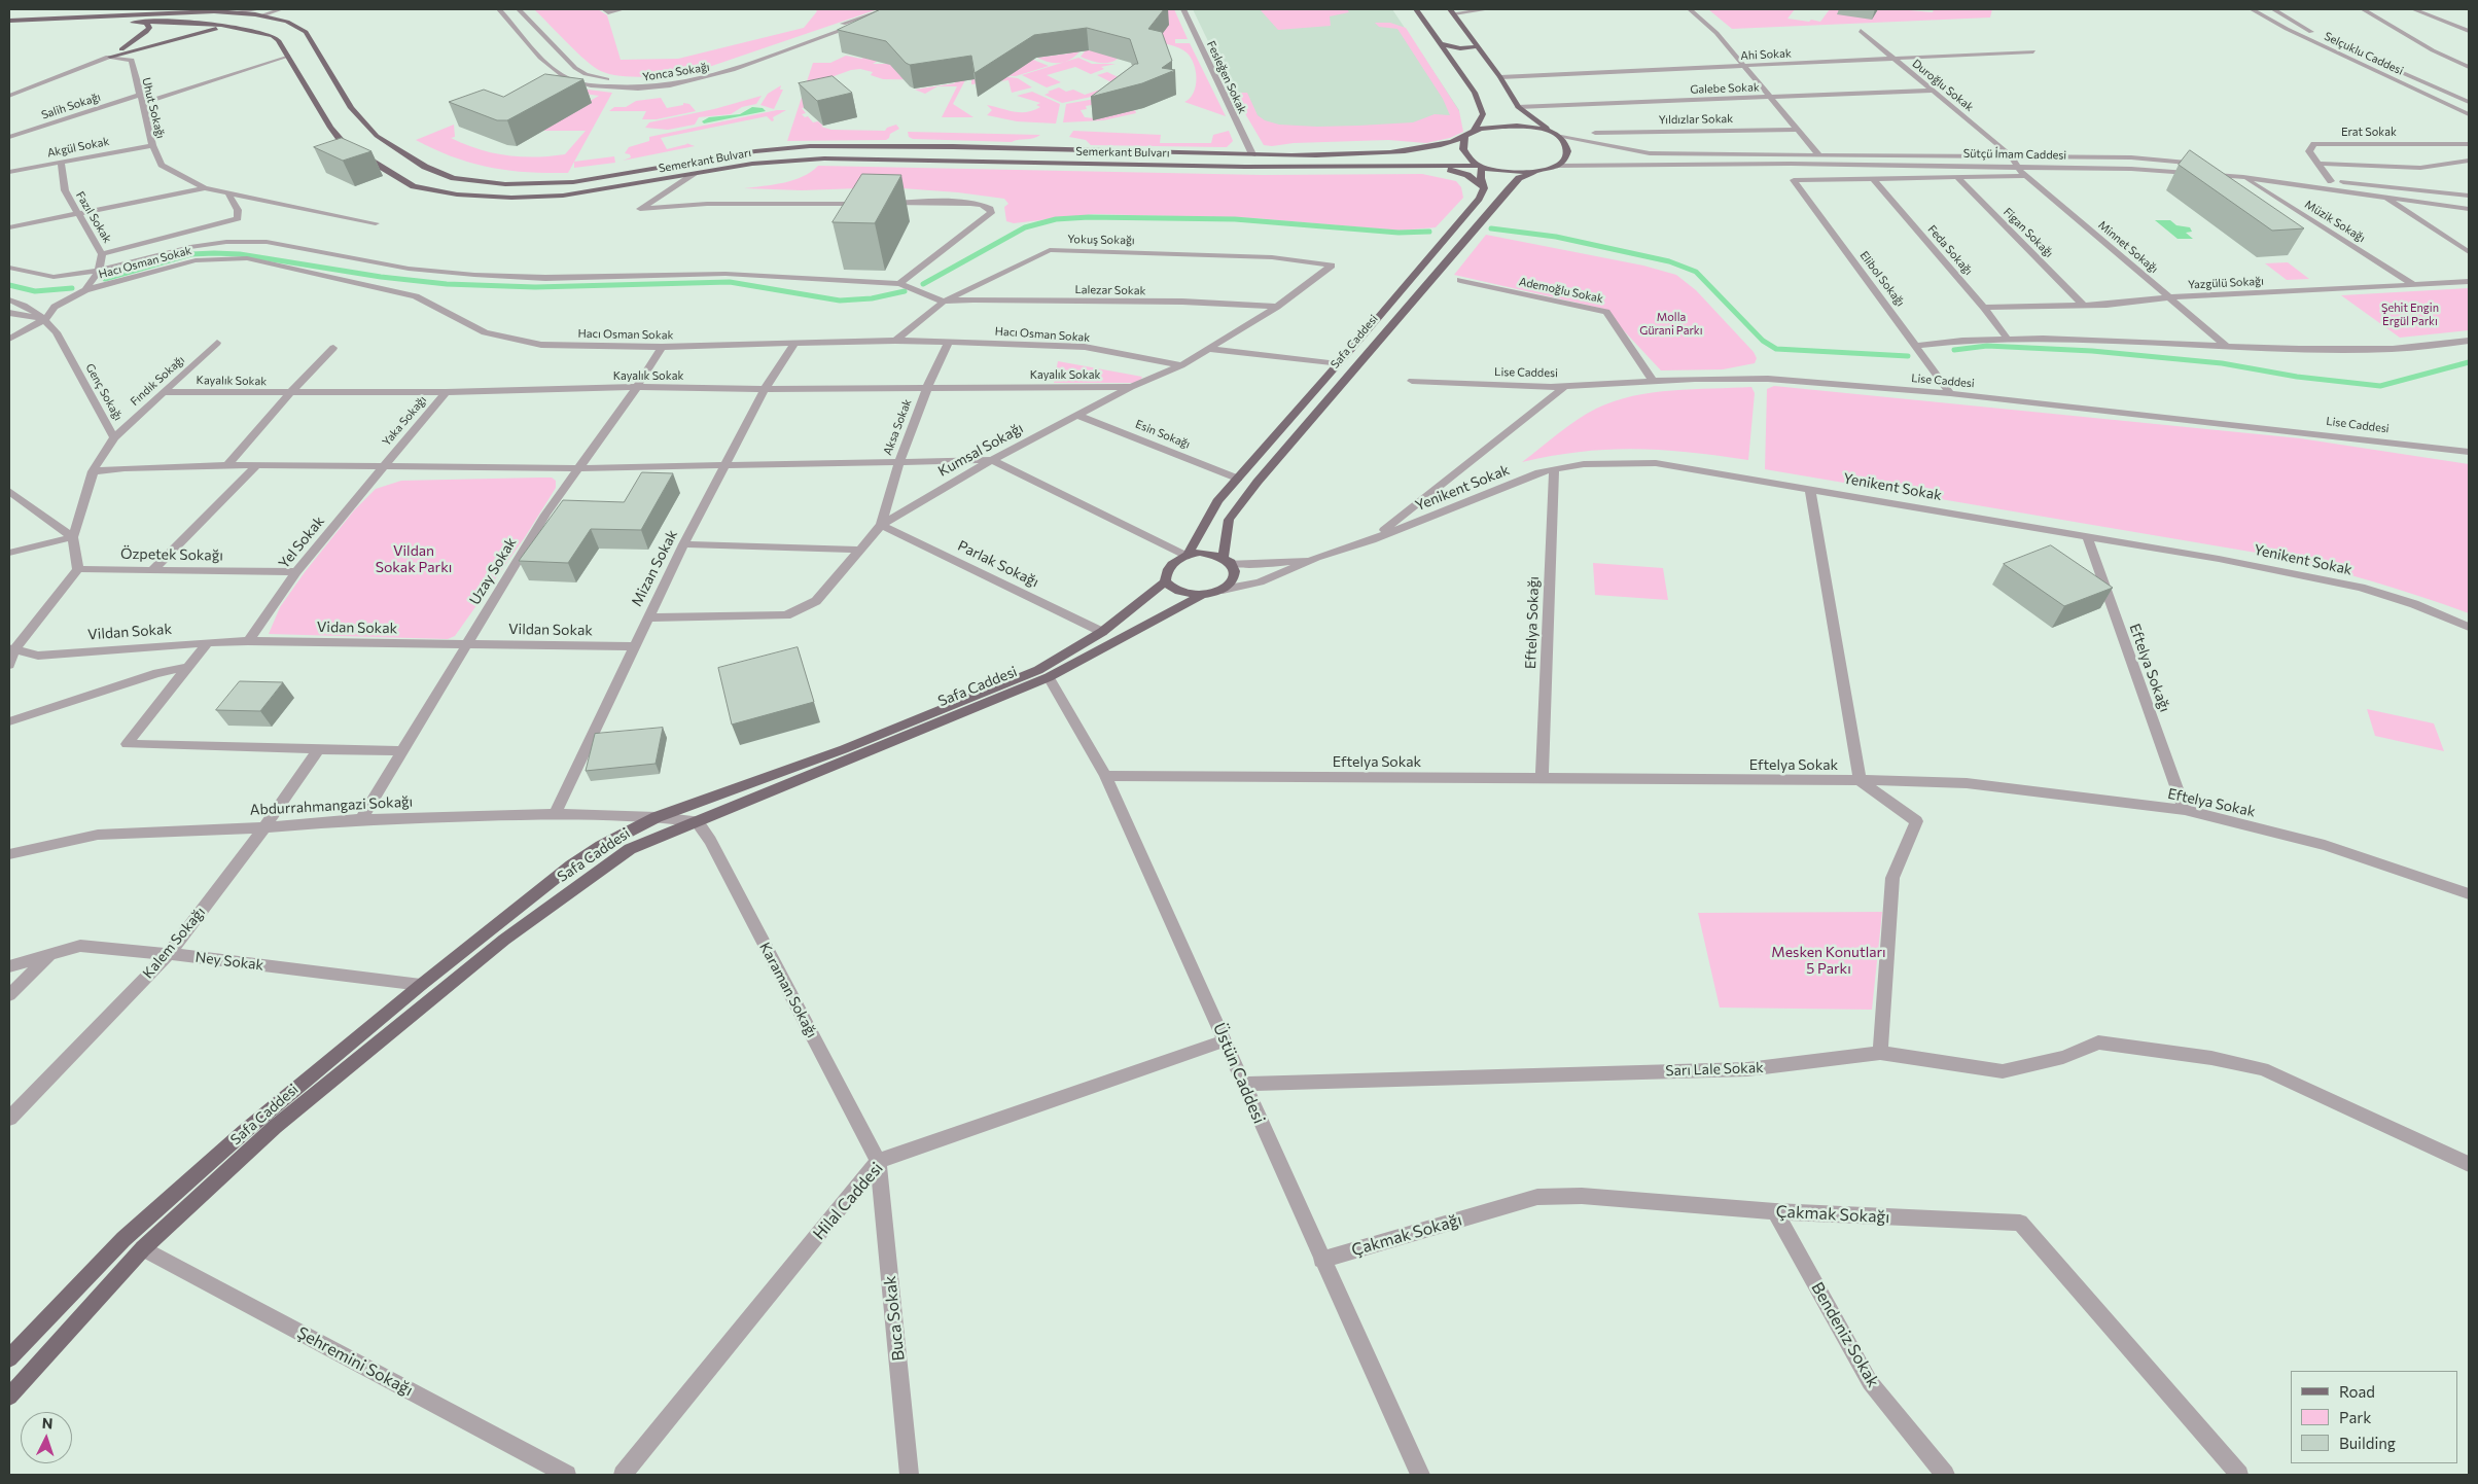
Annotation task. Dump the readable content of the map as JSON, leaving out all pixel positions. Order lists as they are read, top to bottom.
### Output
{
  "streets": {
    "main road": ["Semerkant Bulvarı", "Safa Caddesi"],
    "street": [
      "Selçuklu Caddesi",
      "Ahi Sokak",
      "Yonca Sokağı",
      "Fesleğen Sokak",
      "Duroğlu Sokak",
      "Galebe Sokak",
      "Salih Sokağı",
      "Uhut Sokağı",
      "Yıldızlar Sokak",
      "Erat Sokak",
      "Akgül Sokak",
      "Sütçü İmam Caddesi",
      "Fazıl Sokak",
      "Müzik Sokağı",
      "Figan Sokağı",
      "Yokuş Sokağı",
      "Minnet Sokağı",
      "Feda Sokağı",
      "Hacı Osman Sokak",
      "Elibol Sokağı",
      "Yazgülü Sokağı",
      "Lalezar Sokak",
      "Ademoğlu Sokak",
      "Lise Caddesi",
      "Kayalık Sokak",
      "Fındık Sokağı",
      "Genç Sokağı",
      "Yaka Sokağı",
      "Aksa Sokak",
      "Esin Sokağı",
      "Kumsal Sokağı",
      "Yenikent Sokak",
      "Yel Sokak",
      "Özpetek Sokağı",
      "Parlak Sokağı",
      "Mizan Sokak",
      "Uzay Sokak",
      "Eftelya Sokağı",
      "Vidan Sokak",
      "Vildan Sokak",
      "Eftelya Sokak",
      "Abdurrahmangazi Sokağı",
      "Kalem Sokağı",
      "Ney Sokak",
      "Karaman Sokağı",
      "Sarı Lale Sokak",
      "Üstün Caddesi",
      "Hilal Caddesi",
      "Çakmak Sokağı",
      "Buca Sokak",
      "Bendeniz Sokak",
      "Şehremini Sokağı"
    ]
  },
  "crossings": [
    ["Ahi Sokak", "Duroğlu Sokak"],
    ["Fesleğen Sokak", "Semerkant Bulvarı"],
    ["Duroğlu Sokak", "Galebe Sokak"],
    ["Duroğlu Sokak", "Sütçü İmam Caddesi"],
    ["Duroğlu Sokak", "Minnet Sokağı"],
    ["Salih Sokağı", "Uhut Sokağı"],
    ["Uhut Sokağı", "Akgül Sokak"],
    ["Akgül Sokak", "Fazıl Sokak"],
    ["Semerkant Bulvarı", "Safa Caddesi"],
    ["Sütçü İmam Caddesi", "Müzik Sokağı"],
    ["Sütçü İmam Caddesi", "Minnet Sokağı"],
    ["Fazıl Sokak", "Hacı Osman Sokak"],
    ["Fazıl Sokak", "Genç Sokağı"],
    ["Müzik Sokağı", "Yazgülü Sokağı"],
    ["Figan Sokağı", "Yazgülü Sokağı"],
    ["Yokuş Sokağı", "Hacı Osman Sokak"],
    ["Yokuş Sokağı", "Lalezar Sokak"],
    ["Yokuş Sokağı", "Kumsal Sokağı"],
    ["Minnet Sokağı", "Yazgülü Sokağı"],
    ["Feda Sokağı", "Elibol Sokağı"],
    ["Feda Sokağı", "Yazgülü Sokağı"],
    ["Hacı Osman Sokak", "Aksa Sokak"],
    ["Hacı Osman Sokak", "Kumsal Sokağı"],
    ["Hacı Osman Sokak", "Mizan Sokak"],
    ["Hacı Osman Sokak", "Uzay Sokak"],
    ["Elibol Sokağı", "Lise Caddesi"],
    ["Lalezar Sokak", "Kumsal Sokağı"],
    ["Ademoğlu Sokak", "Lise Caddesi"],
    ["Safa Caddesi", "Esin Sokağı"],
    ["Safa Caddesi", "Yenikent Sokak"],
    ["Safa Caddesi", "Parlak Sokağı"],
    ["Safa Caddesi", "Abdurrahmangazi Sokağı"],
    ["Safa Caddesi", "Ney Sokak"],
    ["Safa Caddesi", "Karaman Sokağı"],
    ["Safa Caddesi", "Üstün Caddesi"],
    ["Safa Caddesi", "Şehremini Sokağı"],
    ["Kayalık Sokak", "Fındık Sokağı"],
    ["Kayalık Sokak", "Yaka Sokağı"],
    ["Kayalık Sokak", "Aksa Sokak"],
    ["Kayalık Sokak", "Kumsal Sokağı"],
    ["Kayalık Sokak", "Mizan Sokak"],
    ["Kayalık Sokak", "Uzay Sokak"],
    ["Fındık Sokağı", "Genç Sokağı"],
    ["Yaka Sokağı", "Yel Sokak"],
    ["Aksa Sokak", "Kumsal Sokağı"],
    ["Aksa Sokak", "Parlak Sokağı"],
    ["Esin Sokağı", "Kumsal Sokağı"],
    ["Kumsal Sokağı", "Parlak Sokağı"],
    ["Kumsal Sokağı", "Mizan Sokak"],
    ["Yenikent Sokak", "Eftelya Sokağı"],
    ["Yel Sokak", "Özpetek Sokağı"],
    ["Yel Sokak", "Vidan Sokak"],
    ["Yel Sokak", "Vildan Sokak"],
    ["Mizan Sokak", "Vildan Sokak"],
    ["Mizan Sokak", "Abdurrahmangazi Sokağı"],
    ["Uzay Sokak", "Vidan Sokak"],
    ["Uzay Sokak", "Vildan Sokak"],
    ["Uzay Sokak", "Abdurrahmangazi Sokağı"],
    ["Eftelya Sokağı", "Eftelya Sokak"],
    ["Vidan Sokak", "Vildan Sokak"],
    ["Eftelya Sokak", "Üstün Caddesi"],
    ["Abdurrahmangazi Sokağı", "Kalem Sokağı"],
    ["Abdurrahmangazi Sokağı", "Karaman Sokağı"],
    ["Kalem Sokağı", "Ney Sokak"],
    ["Karaman Sokağı", "Hilal Caddesi"],
    ["Karaman Sokağı", "Buca Sokak"],
    ["Sarı Lale Sokak", "Üstün Caddesi"],
    ["Üstün Caddesi", "Hilal Caddesi"],
    ["Üstün Caddesi", "Çakmak Sokağı"],
    ["Hilal Caddesi", "Buca Sokak"],
    ["Çakmak Sokağı", "Bendeniz Sokak"]
  ],
  "parks": [
    "Şehit Engin Ergül Parkı",
    "Molla Gürani Parkı",
    "Vildan Sokak Parkı",
    "Mesken Konutları 5 Parkı"
  ],
  "legend": ["Road", "Park", "Building"],
  "north": "top"
}
